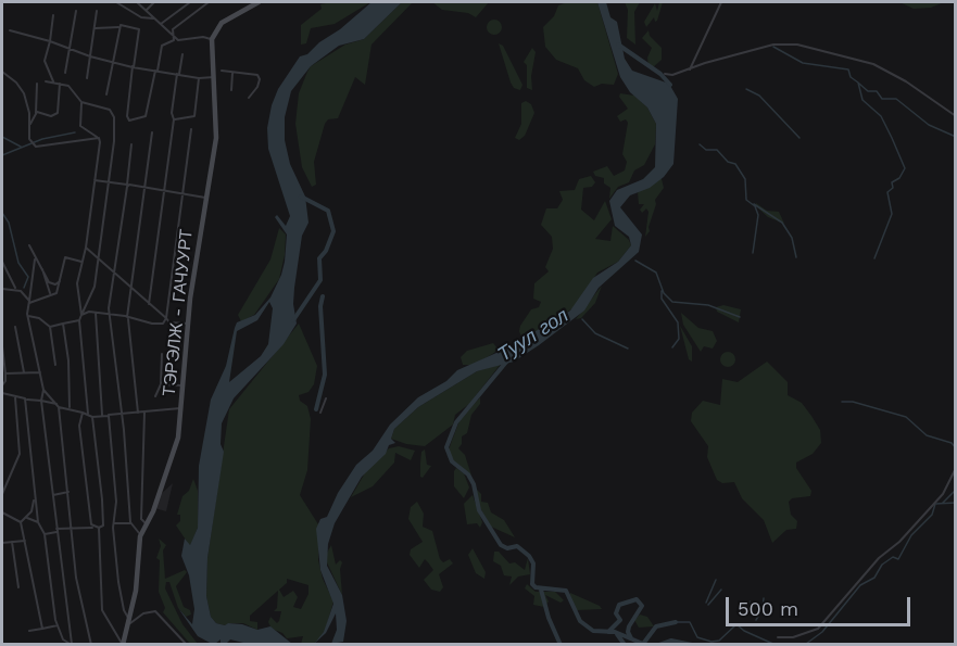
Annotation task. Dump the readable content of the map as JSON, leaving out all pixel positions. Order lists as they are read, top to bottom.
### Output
{
  "streets": {
    "main road": ["ТЭРЭЛЖ - ГАЧУУРТ"]
  },
  "water": ["Туул гол"],
  "scale_bar": "500 m"
}
